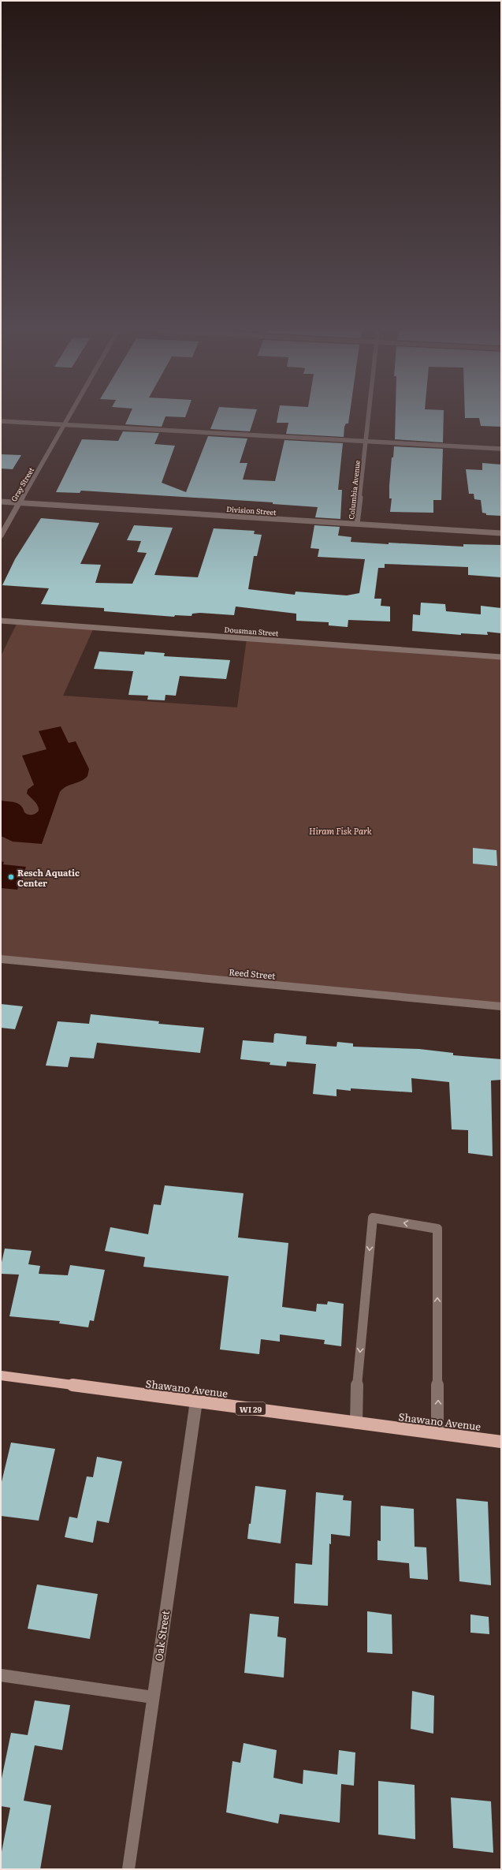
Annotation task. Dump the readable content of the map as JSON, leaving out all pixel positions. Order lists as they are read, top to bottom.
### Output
{
  "streets": {
    "main road": ["Shawano Avenue", "WI 29"],
    "street": [
      "Gray Street",
      "Columbia Avenue",
      "Division Street",
      "Dousman Street",
      "Reed Street",
      "Oak Street"
    ]
  },
  "crossings": [
    ["Gray Street", "Division Street"],
    ["Columbia Avenue", "Division Street"],
    ["Shawano Avenue", "Oak Street"]
  ],
  "parks": ["Hiram Fisk Park"],
  "places": ["Resch Aquatic Center"]
}
